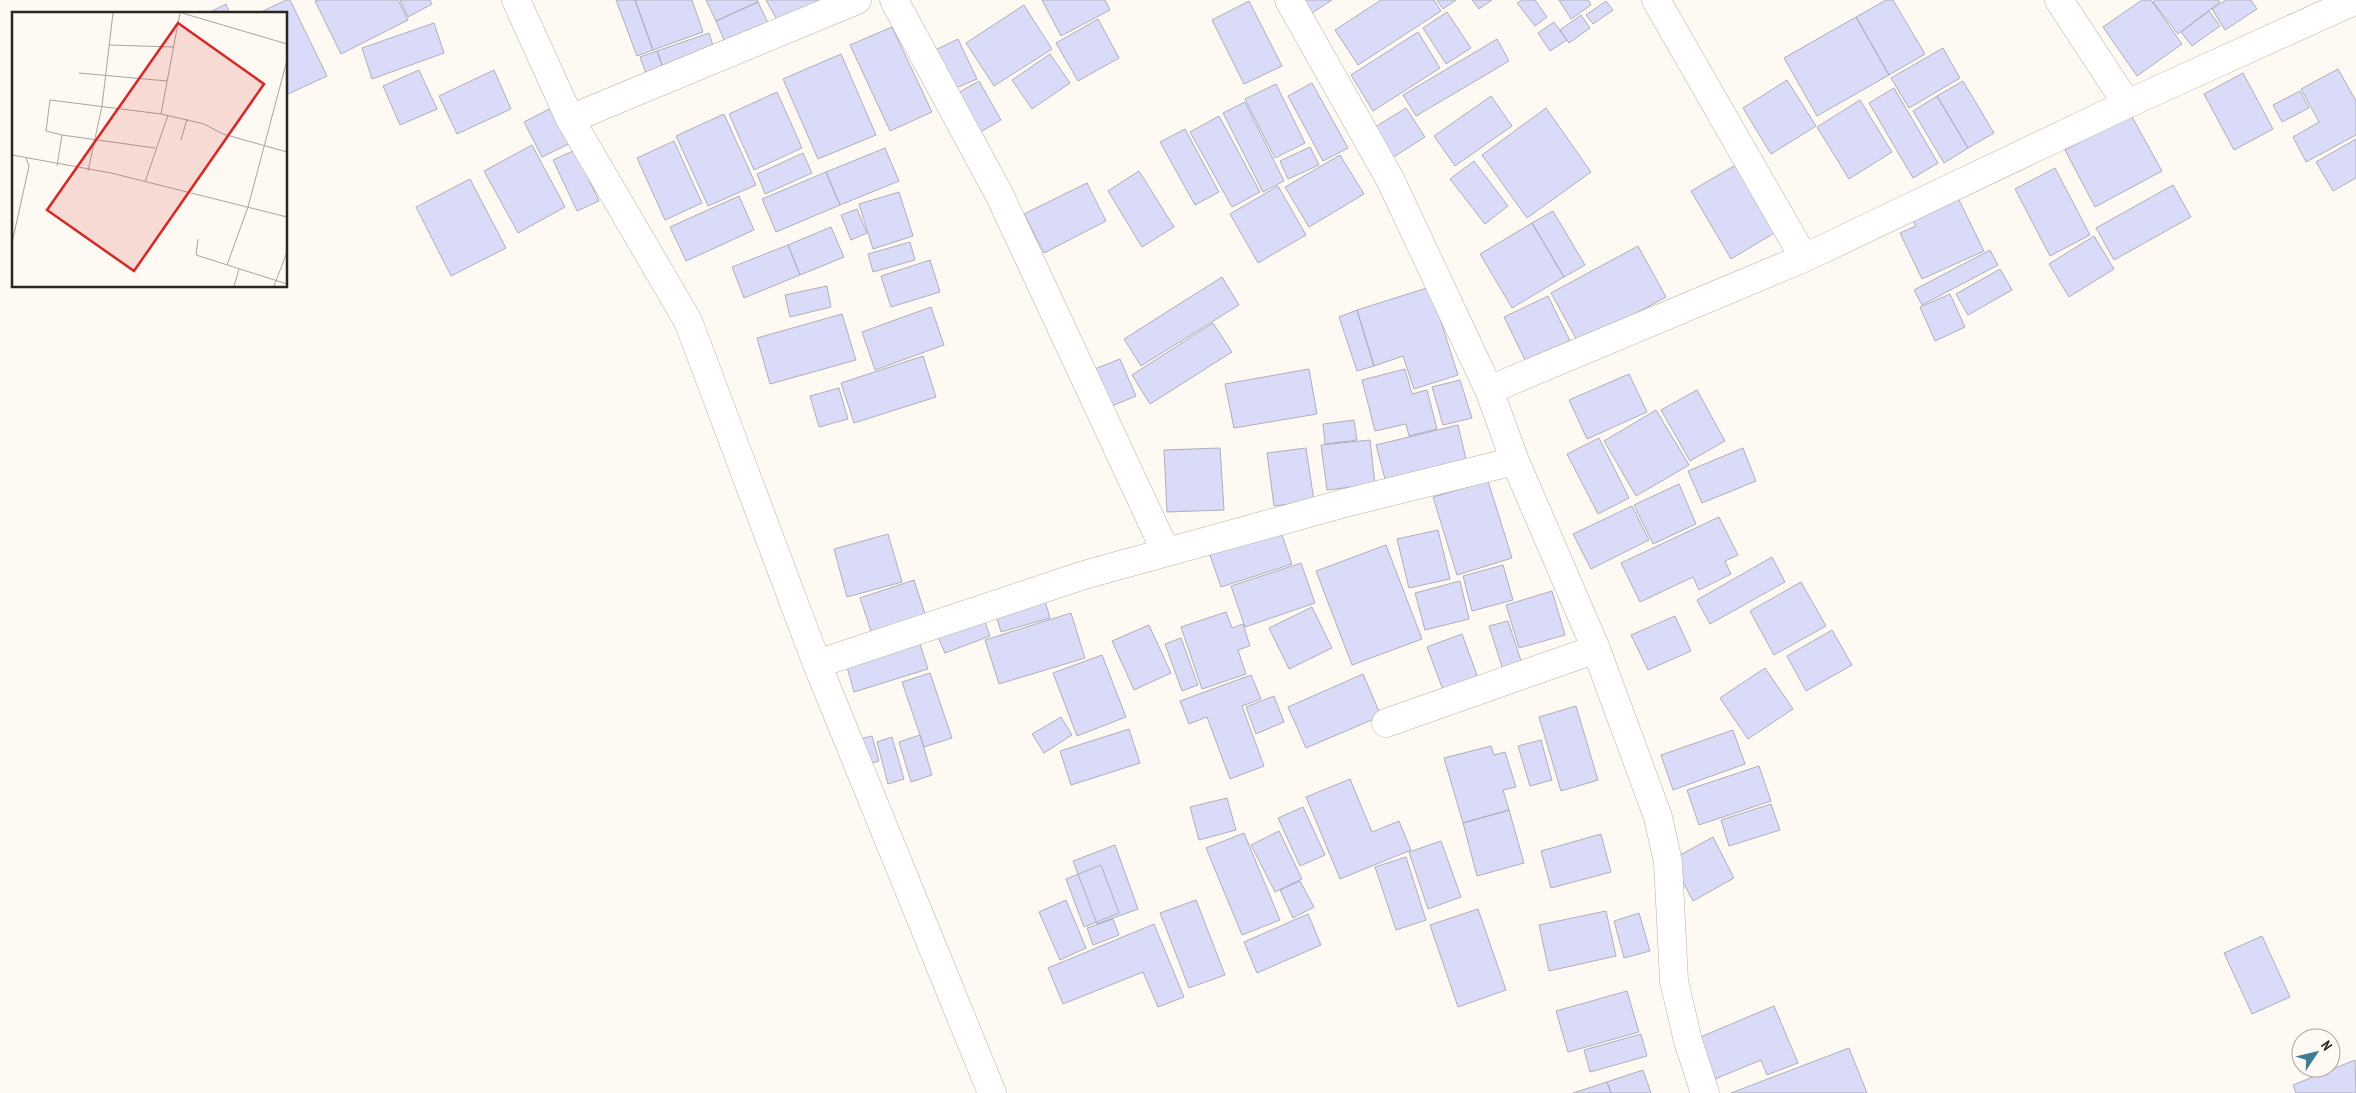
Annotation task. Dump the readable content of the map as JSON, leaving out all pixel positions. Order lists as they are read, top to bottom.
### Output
{
  "north": "top right"
}
